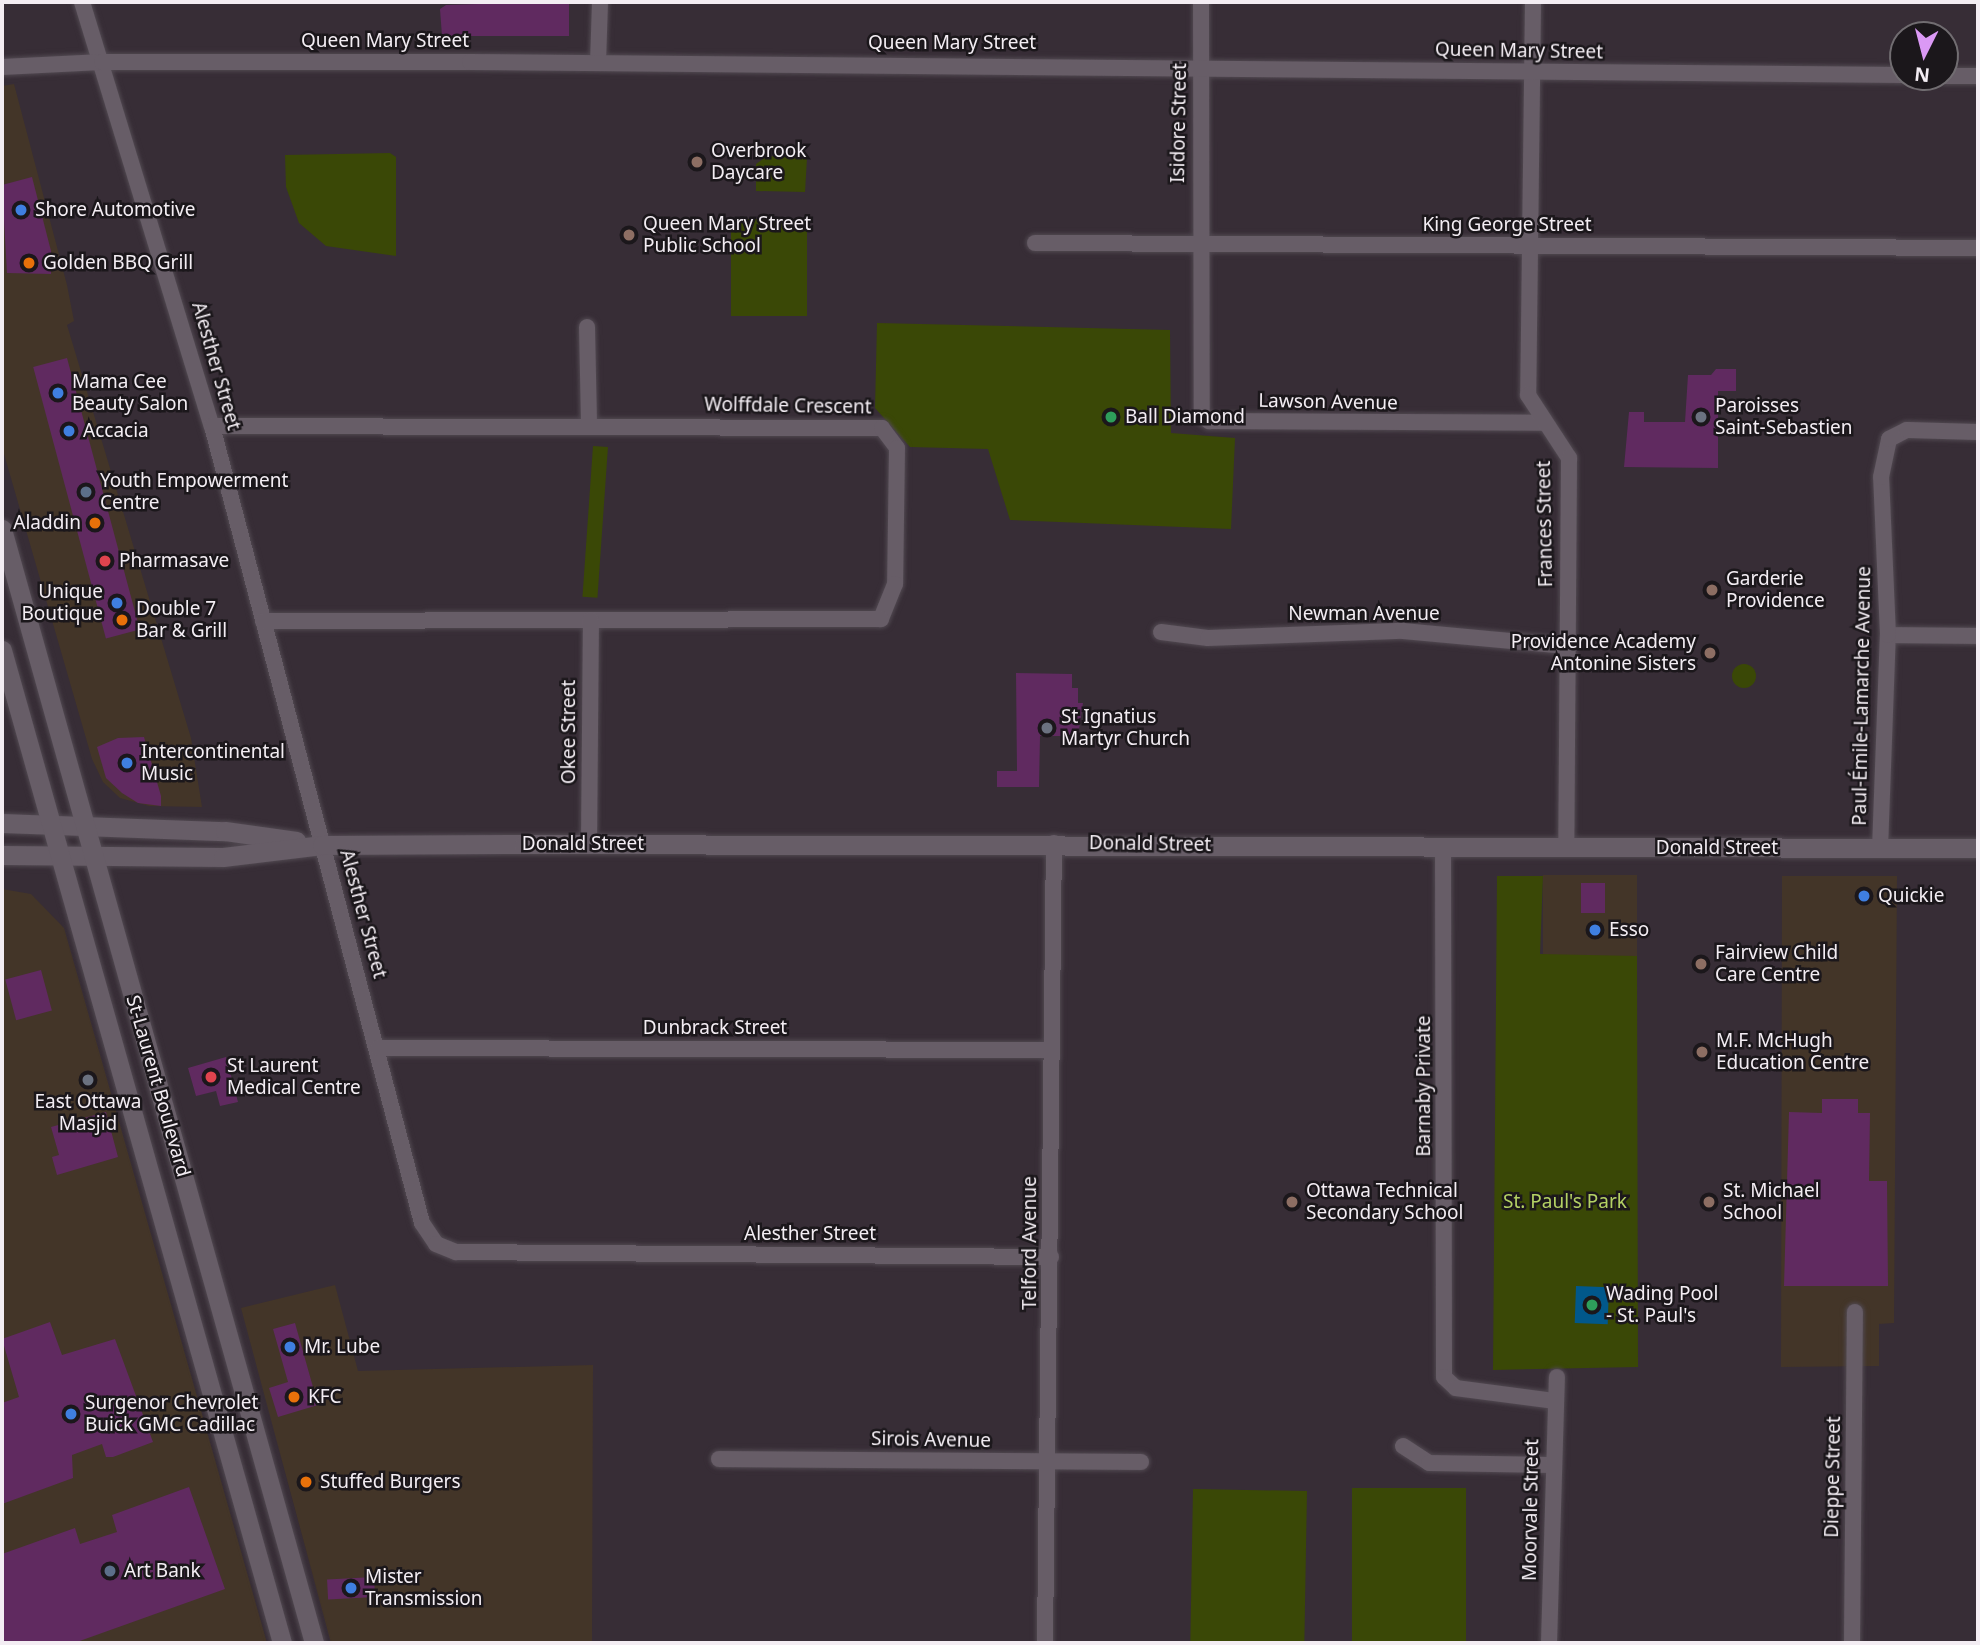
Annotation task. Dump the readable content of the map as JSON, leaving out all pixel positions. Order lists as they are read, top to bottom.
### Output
{
  "streets": {
    "street": [
      "Queen Mary Street",
      "Isidore Street",
      "King George Street",
      "Alesther Street",
      "Lawson Avenue",
      "Wolffdale Crescent",
      "Frances Street",
      "Newman Avenue",
      "Paul-Émile-Lamarche Avenue",
      "Okee Street",
      "Donald Street",
      "Dunbrack Street",
      "St-Laurent Boulevard",
      "Barnaby Private",
      "Telford Avenue",
      "Sirois Avenue",
      "Dieppe Street",
      "Moorvale Street"
    ]
  },
  "crossings": [
    ["Queen Mary Street", "Isidore Street"],
    ["Queen Mary Street", "Alesther Street"],
    ["Queen Mary Street", "Frances Street"],
    ["Isidore Street", "King George Street"],
    ["Isidore Street", "Lawson Avenue"],
    ["King George Street", "Lawson Avenue"],
    ["King George Street", "Frances Street"],
    ["Alesther Street", "Wolffdale Crescent"],
    ["Alesther Street", "Donald Street"],
    ["Alesther Street", "Dunbrack Street"],
    ["Alesther Street", "Telford Avenue"],
    ["Lawson Avenue", "Frances Street"],
    ["Wolffdale Crescent", "Okee Street"],
    ["Frances Street", "Newman Avenue"],
    ["Frances Street", "Donald Street"],
    ["Paul-Émile-Lamarche Avenue", "Donald Street"],
    ["Okee Street", "Donald Street"],
    ["Donald Street", "St-Laurent Boulevard"],
    ["Donald Street", "Barnaby Private"],
    ["Donald Street", "Telford Avenue"],
    ["Dunbrack Street", "Telford Avenue"],
    ["Barnaby Private", "Moorvale Street"],
    ["Telford Avenue", "Sirois Avenue"]
  ],
  "parks": ["St. Paul's Park"],
  "places": [
    "Overbrook Daycare",
    "Shore Automotive",
    "Queen Mary Street Public School",
    "Golden BBQ Grill",
    "Mama Cee Beauty Salon",
    "Ball Diamond",
    "Paroisses Saint-Sebastien",
    "Accacia",
    "Youth Empowerment Centre",
    "Aladdin",
    "Pharmasave",
    "Garderie Providence",
    "Unique Boutique",
    "Double 7 Bar & Grill",
    "Providence Academy Antonine Sisters",
    "St Ignatius Martyr Church",
    "Intercontinental Music",
    "Quickie",
    "Esso",
    "Fairview Child Care Centre",
    "M.F. McHugh Education Centre",
    "St Laurent Medical Centre",
    "East Ottawa Masjid",
    "Ottawa Technical Secondary School",
    "St. Michael School",
    "Wading Pool - St. Paul's",
    "Mr. Lube",
    "KFC",
    "Surgenor Chevrolet Buick GMC Cadillac",
    "Stuffed Burgers",
    "Art Bank",
    "Mister Transmission"
  ],
  "north": "bottom"
}
